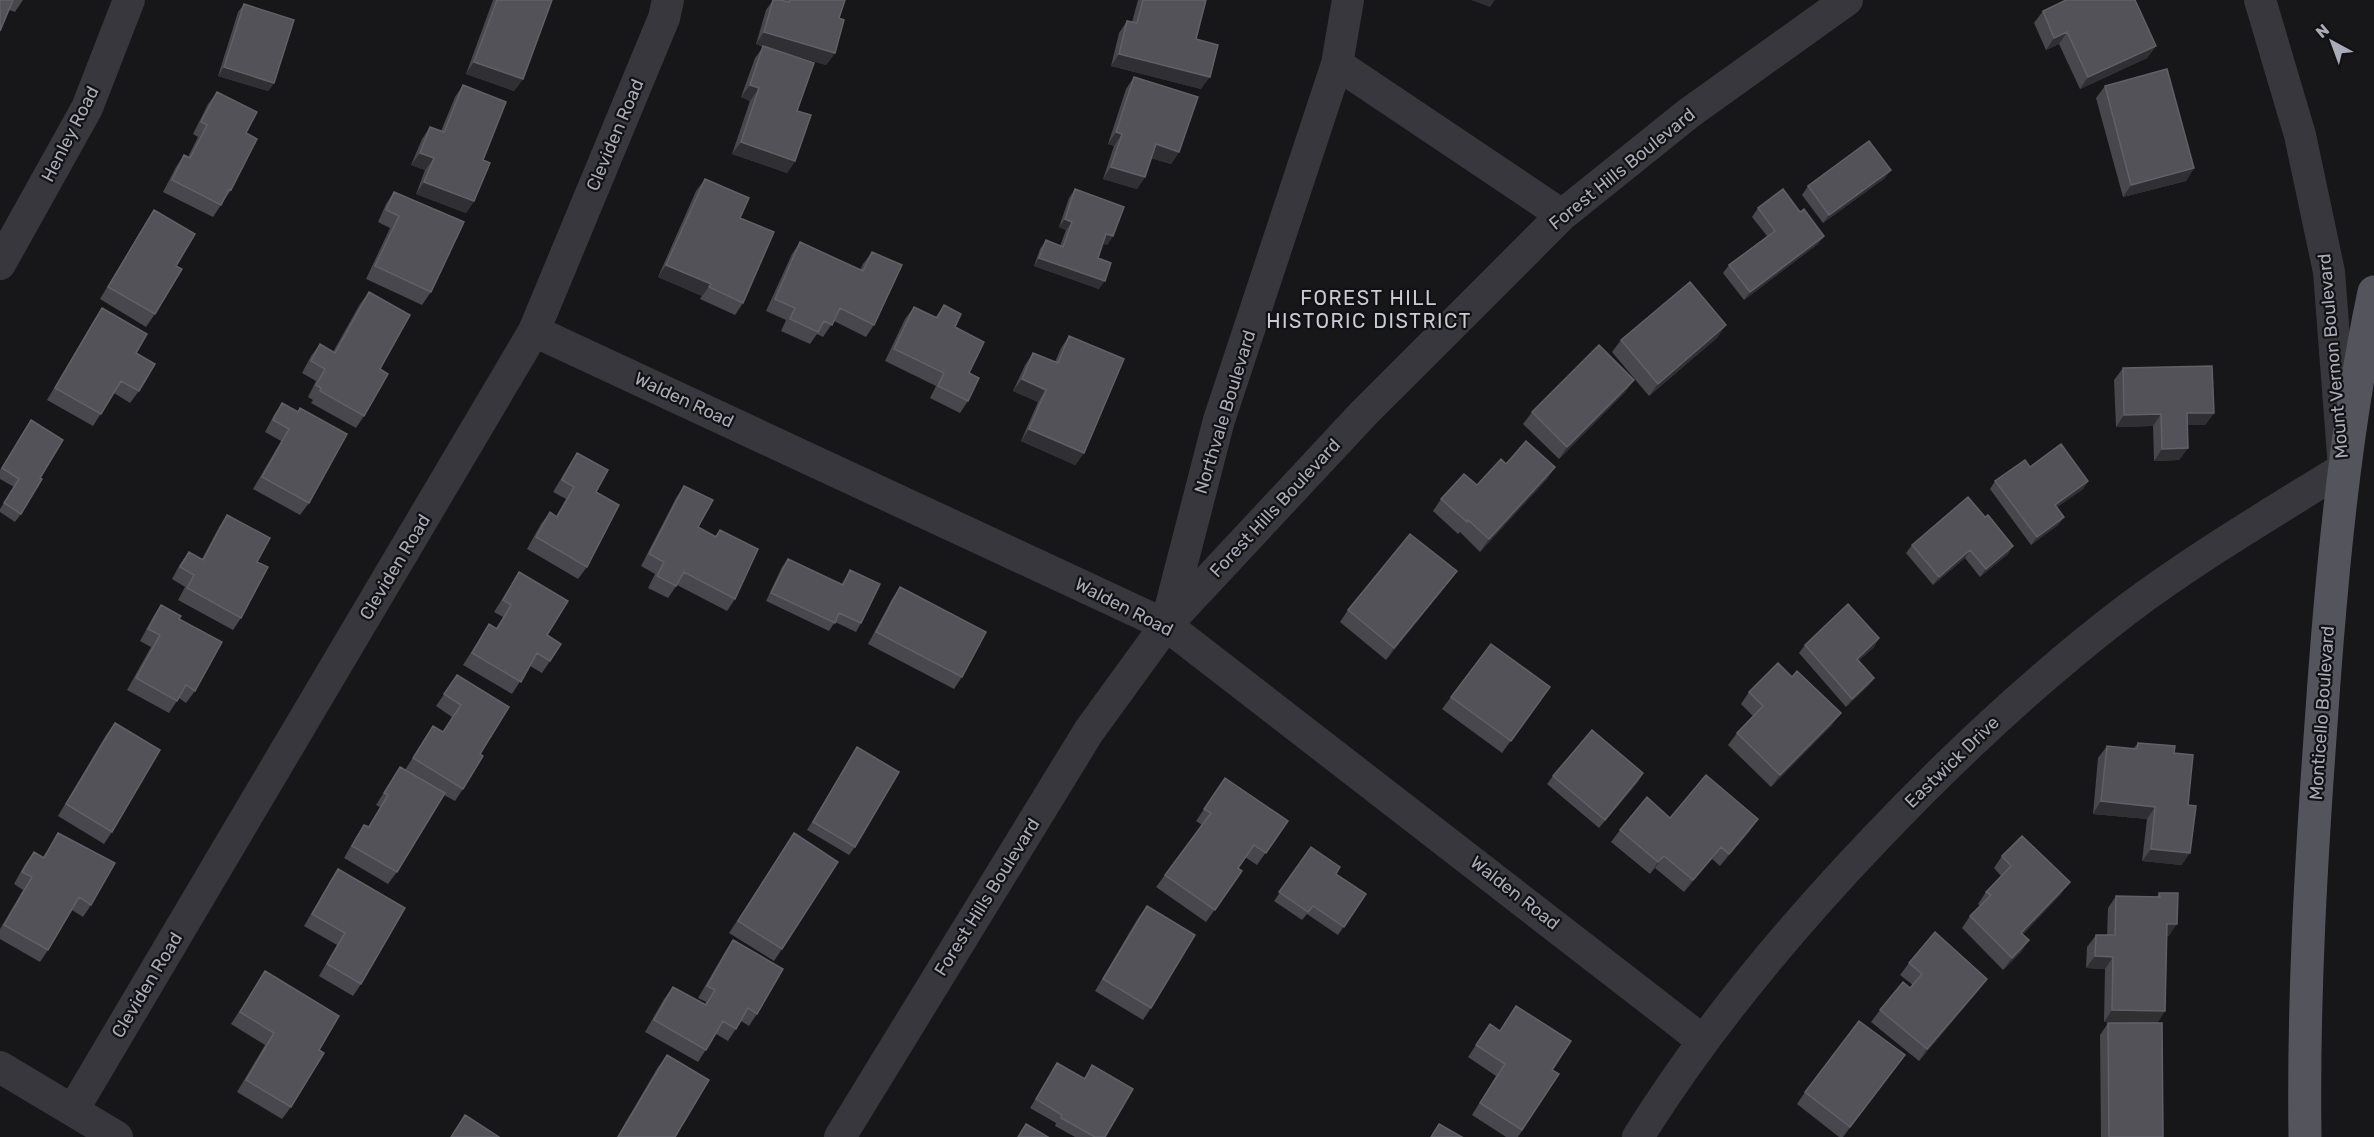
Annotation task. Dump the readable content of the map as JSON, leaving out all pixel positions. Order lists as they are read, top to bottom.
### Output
{
  "streets": {
    "main road": ["Monticello Boulevard"],
    "street": [
      "Henley Road",
      "Cleviden Road",
      "Forest Hills Boulevard",
      "Mount Vernon Boulevard",
      "Walden Road",
      "Northvale Boulevard",
      "Eastwick Drive"
    ]
  },
  "crossings": [
    ["Cleviden Road", "Walden Road"],
    ["Forest Hills Boulevard", "Walden Road"],
    ["Forest Hills Boulevard", "Northvale Boulevard"],
    ["Mount Vernon Boulevard", "Monticello Boulevard"],
    ["Mount Vernon Boulevard", "Eastwick Drive"],
    ["Walden Road", "Northvale Boulevard"],
    ["Walden Road", "Eastwick Drive"],
    ["Monticello Boulevard", "Eastwick Drive"]
  ],
  "districts": ["FOREST HILL HISTORIC DISTRICT"],
  "north": "top left"
}
